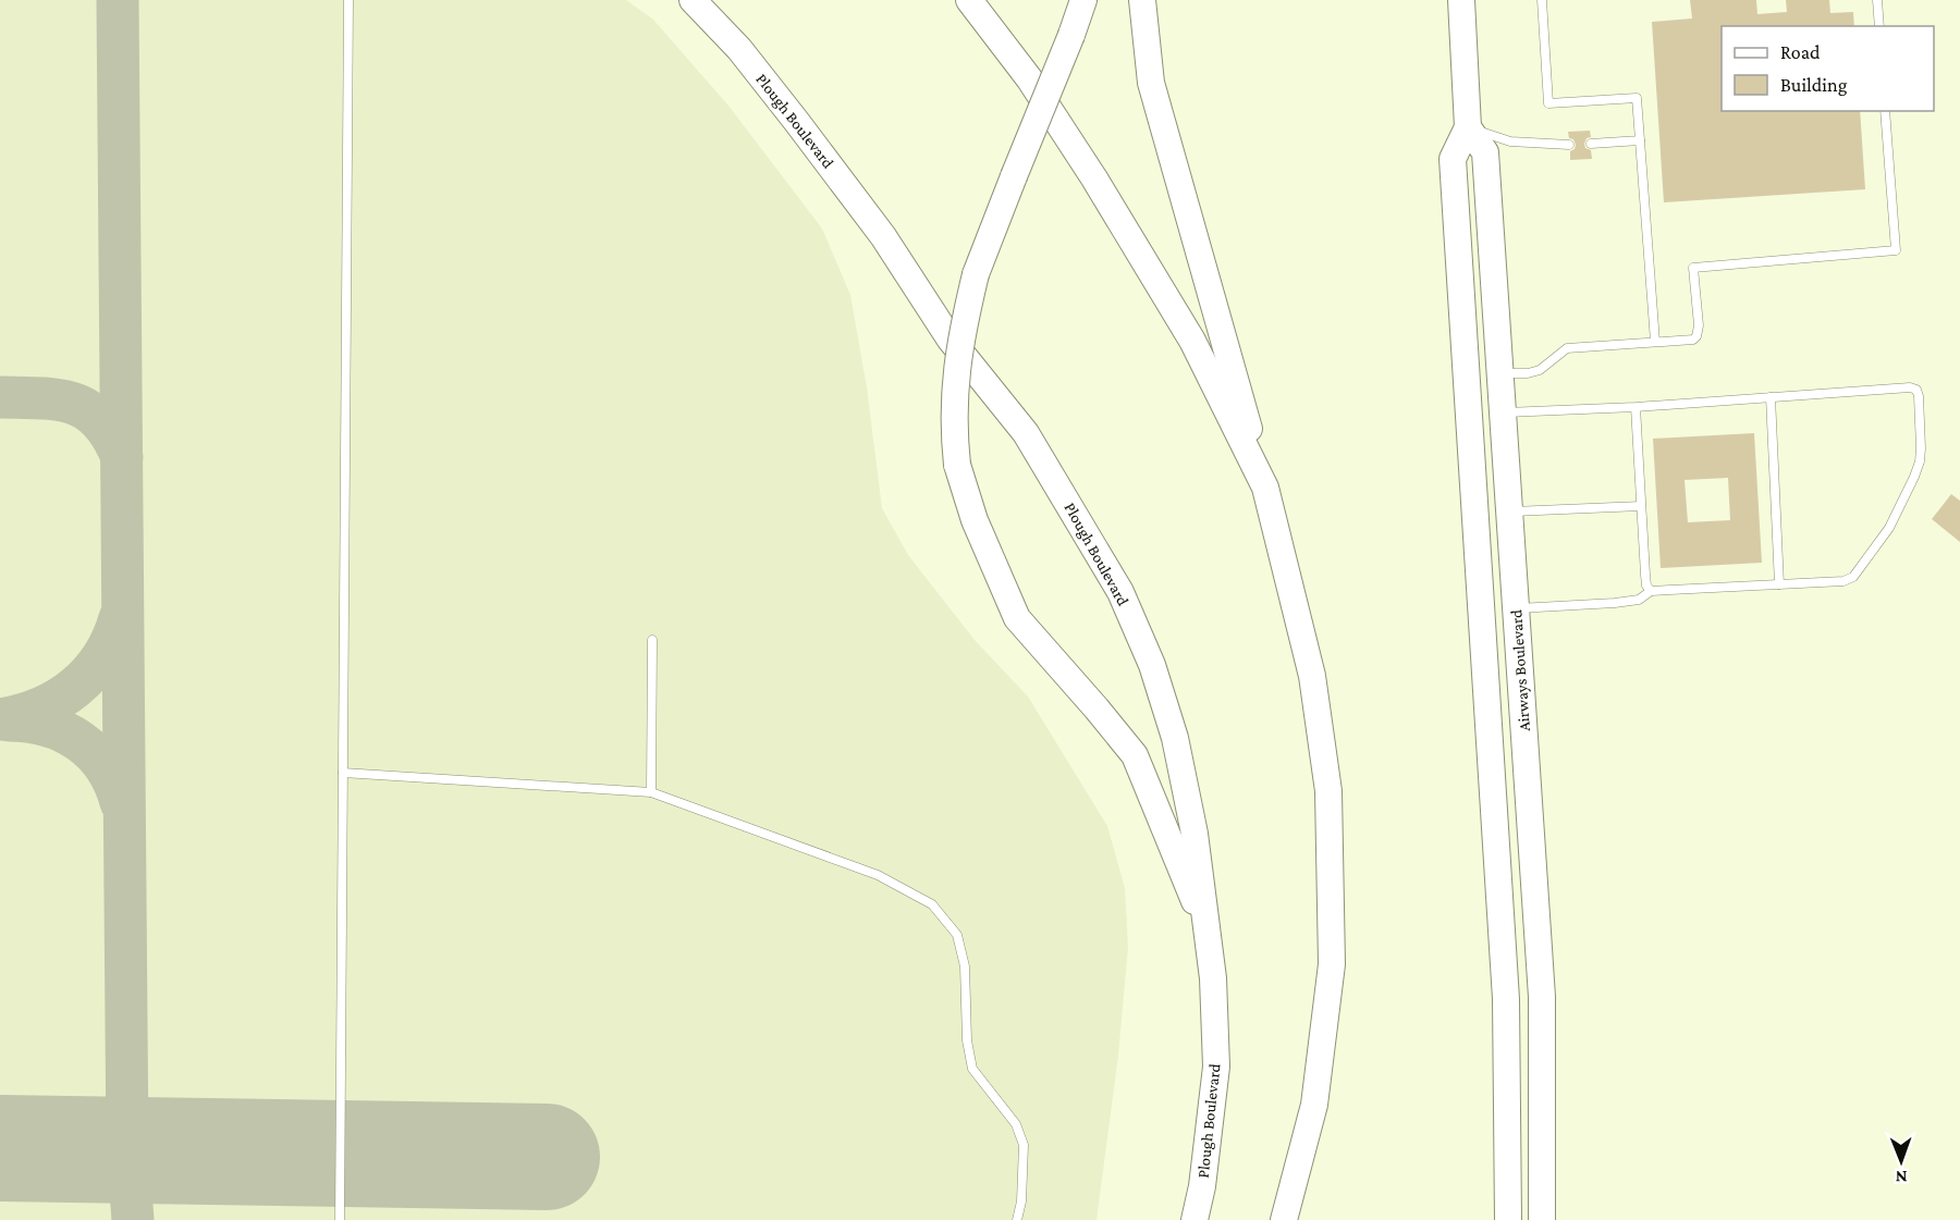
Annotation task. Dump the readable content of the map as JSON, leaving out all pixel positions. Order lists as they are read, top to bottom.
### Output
{
  "streets": {
    "main road": ["Plough Boulevard", "Airways Boulevard"]
  },
  "legend": ["Road", "Building"],
  "north": "bottom"
}
